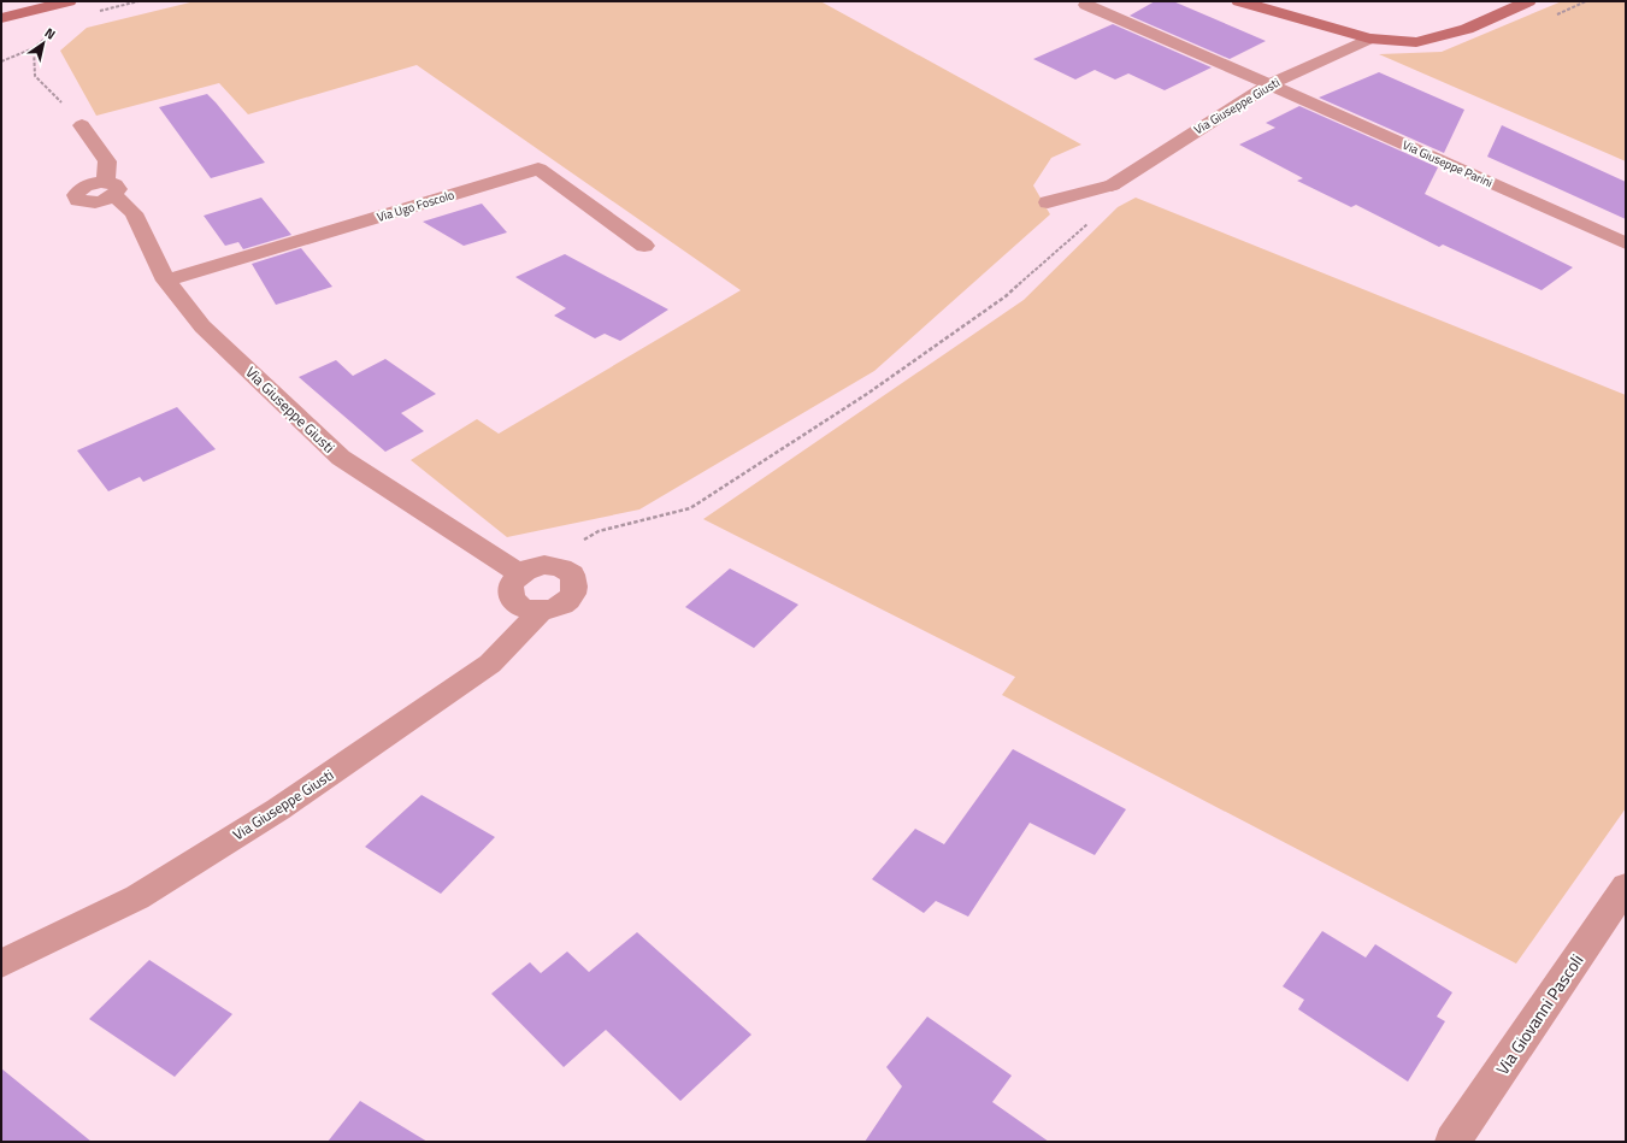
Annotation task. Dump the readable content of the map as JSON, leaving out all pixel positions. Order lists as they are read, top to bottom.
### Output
{
  "streets": {
    "street": [
      "Via Giuseppe Giusti",
      "Via Giuseppe Parini",
      "Via Ugo Foscolo",
      "Via Giovanni Pascoli"
    ]
  },
  "crossings": [
    ["Via Giuseppe Giusti", "Via Giuseppe Parini"],
    ["Via Giuseppe Giusti", "Via Ugo Foscolo"]
  ],
  "north": "top right"
}
